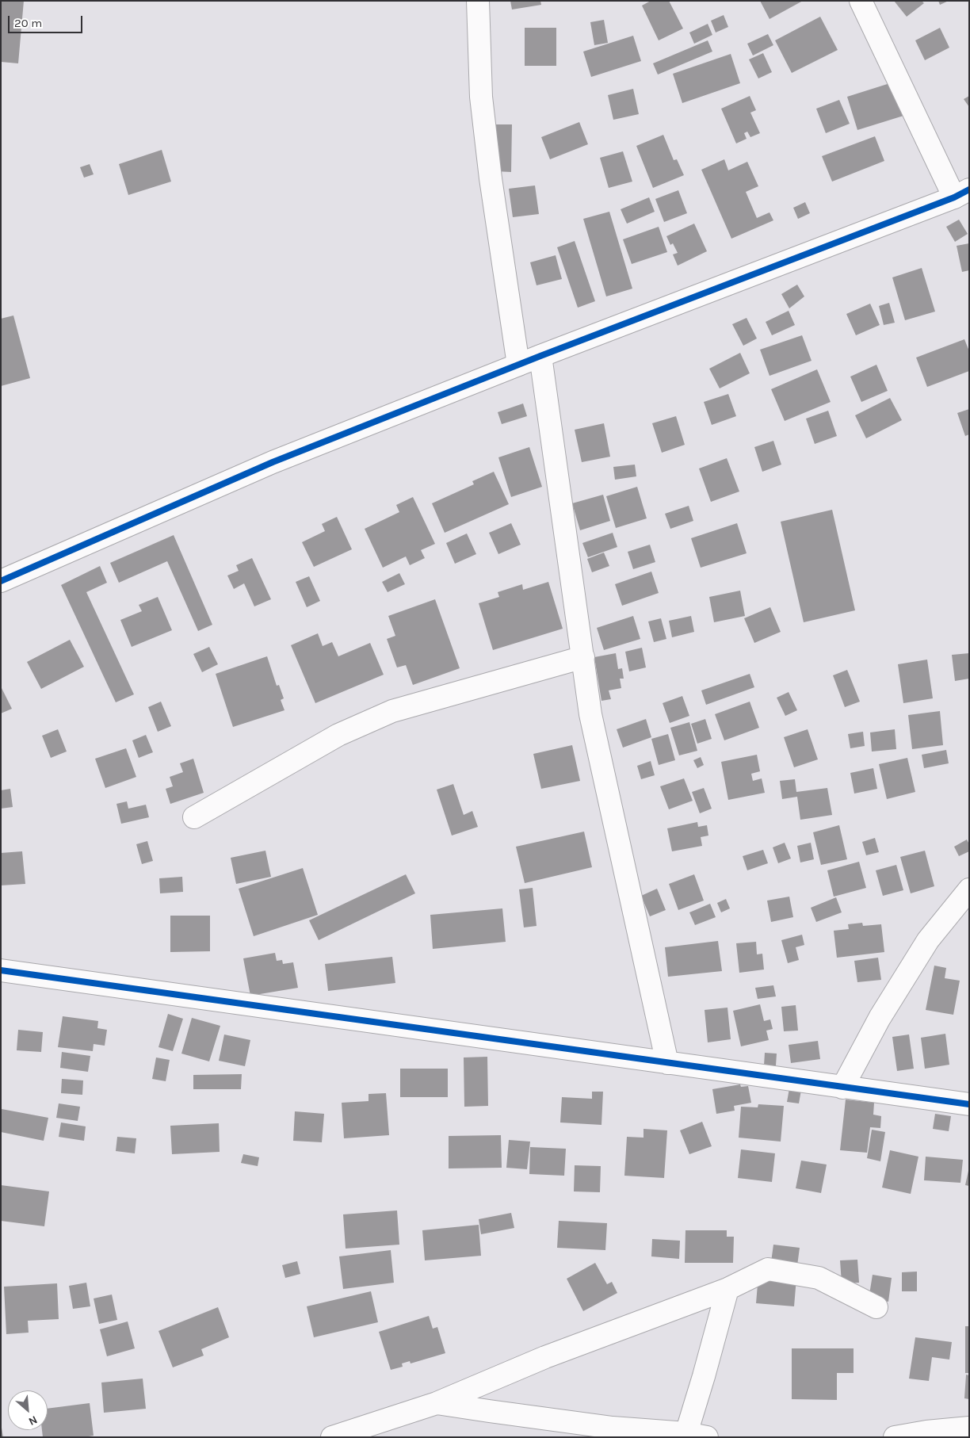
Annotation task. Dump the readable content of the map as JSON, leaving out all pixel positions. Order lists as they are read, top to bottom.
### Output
{
  "scale_bar": "20 m",
  "north": "bottom right"
}
